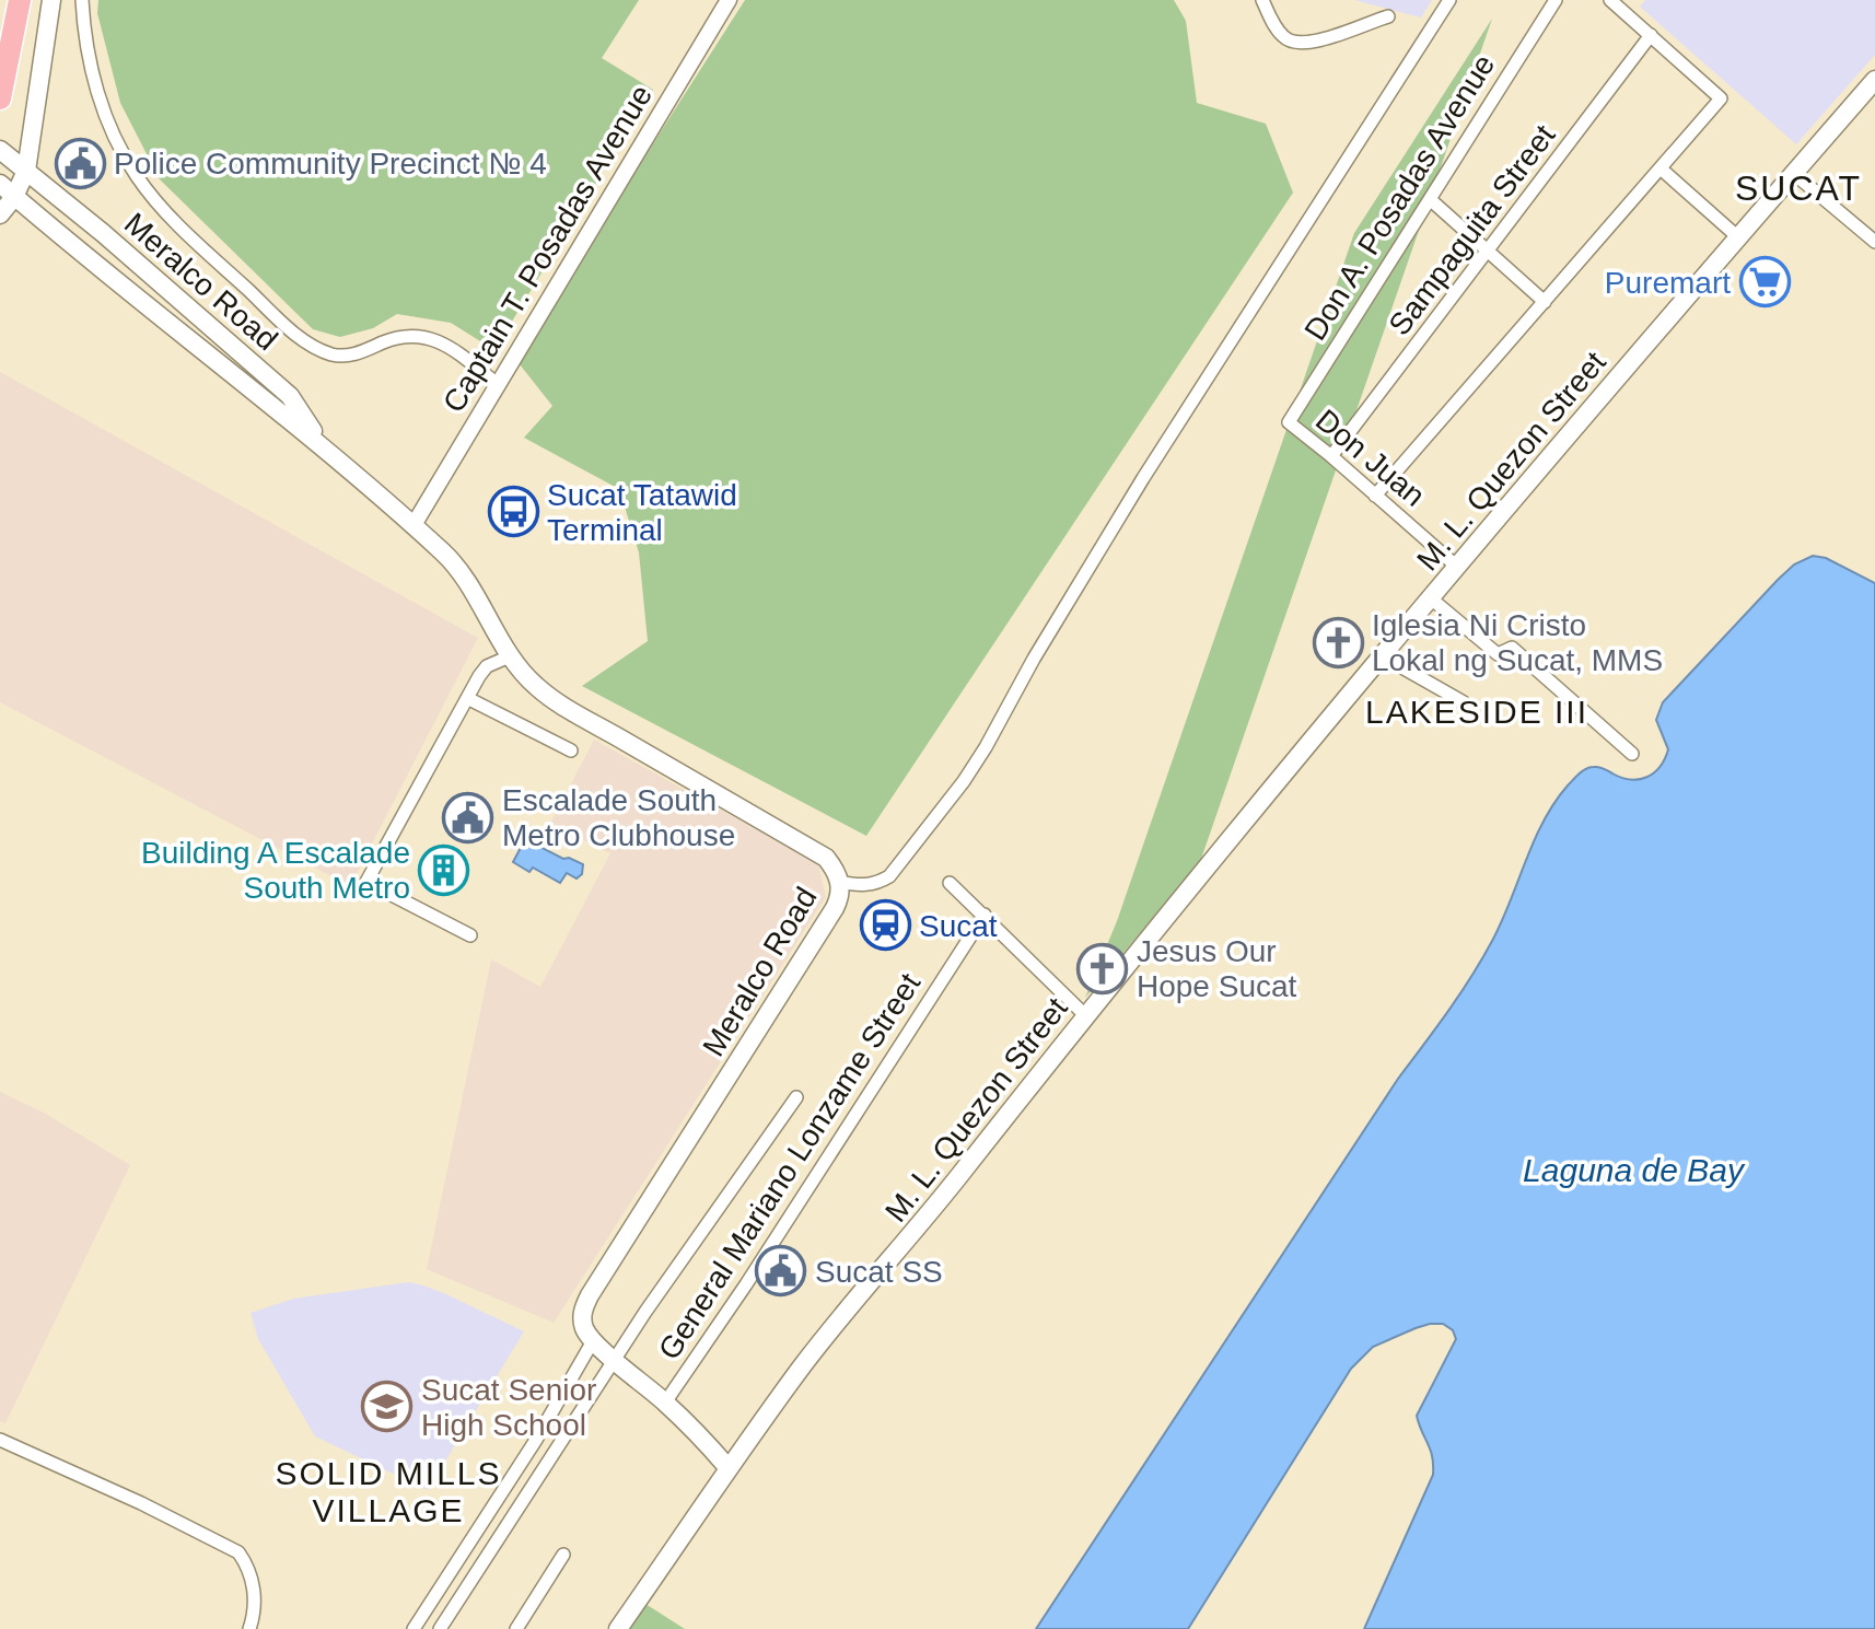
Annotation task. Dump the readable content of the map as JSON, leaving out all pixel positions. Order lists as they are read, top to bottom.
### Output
{
  "streets": {
    "main road": ["Meralco Road", "M. L. Quezon Street"],
    "street": [
      "Don A. Posadas Avenue",
      "Sampaguita Street",
      "Captain T. Posadas Avenue",
      "Don Juan",
      "General Mariano Lonzame Street"
    ]
  },
  "crossings": [
    ["Don A. Posadas Avenue", "Don Juan"],
    ["Sampaguita Street", "Don Juan"],
    ["Captain T. Posadas Avenue", "Meralco Road"],
    ["Don Juan", "M. L. Quezon Street"]
  ],
  "districts": ["SUCAT", "LAKESIDE III", "SOLID MILLS VILLAGE"],
  "water": ["Laguna de Bay"],
  "places": {
    "public building": ["Police Community Precinct № 4", "Escalade South Metro Clubhouse", "Sucat SS"],
    "supermarket": ["Puremart"],
    "bus stop": ["Sucat Tatawid Terminal"],
    "church": ["Iglesia Ni Cristo Lokal ng Sucat, MMS", "Jesus Our Hope Sucat"],
    "building": ["Building A Escalade South Metro"],
    "station": ["Sucat"],
    "school or university": ["Sucat Senior High School"]
  }
}
